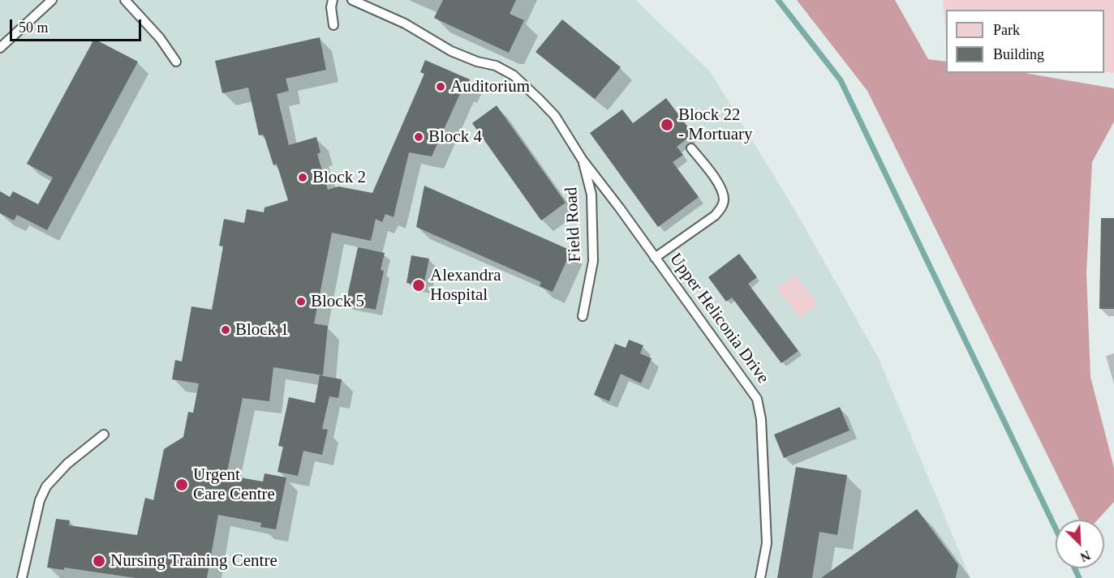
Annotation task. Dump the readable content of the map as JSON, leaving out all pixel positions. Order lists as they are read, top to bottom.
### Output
{
  "streets": {
    "lane": ["Field Road", "Upper Heliconia Drive"]
  },
  "crossings": [
    ["Field Road", "Upper Heliconia Drive"]
  ],
  "places": [
    "Auditorium",
    "Block 22 - Mortuary",
    "Block 4",
    "Block 2",
    "Alexandra Hospital",
    "Block 5",
    "Block 1",
    "Urgent Care Centre",
    "Nursing Training Centre"
  ],
  "legend": ["Park", "Building"],
  "scale_bar": "50 m",
  "north": "bottom right"
}
